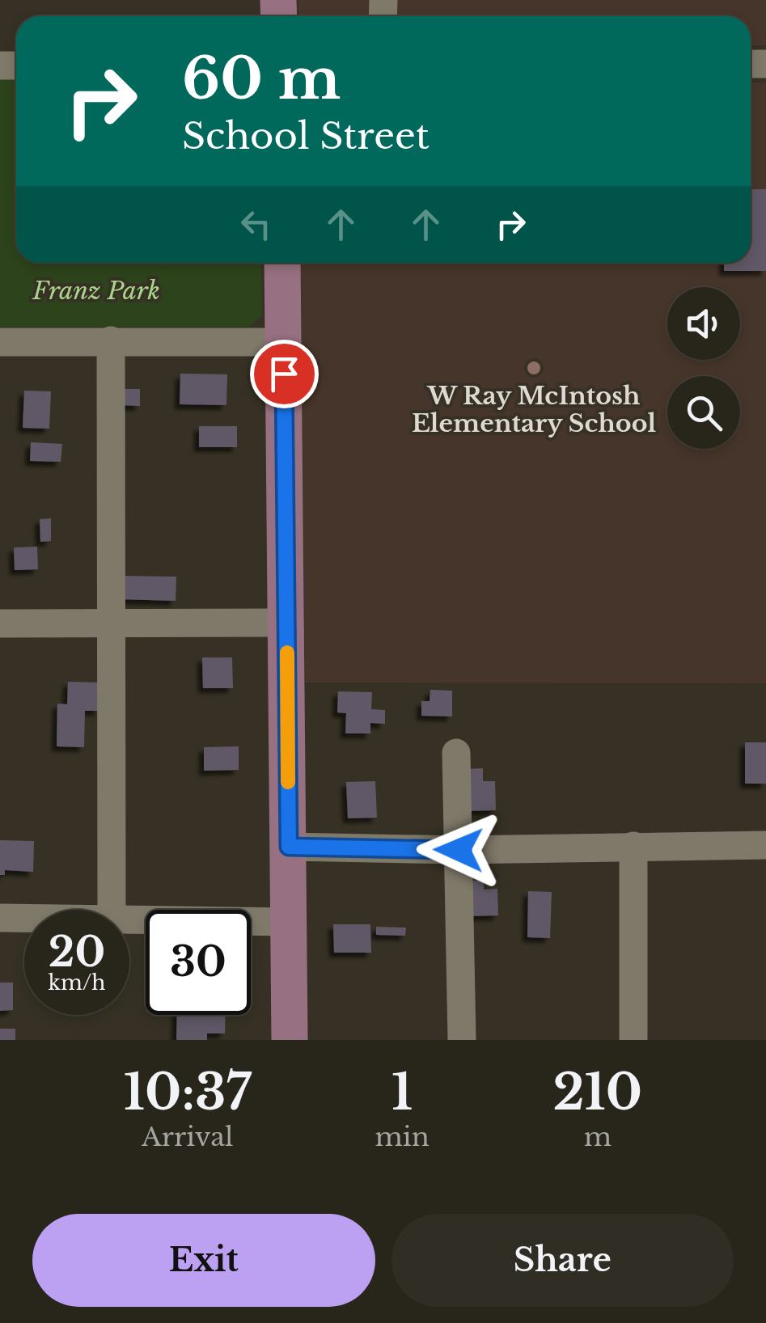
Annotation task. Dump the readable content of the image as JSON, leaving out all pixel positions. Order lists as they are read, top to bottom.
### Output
{
  "parks": ["Franz Park"],
  "places": ["W Ray McIntosh Elementary School"],
  "page": {
    "turn": ["60 m", "School Street"],
    "speed": "20 km/h",
    "limit": "30",
    "eta": [
      "10:37",
      "Arrival",
      "1",
      "min",
      "210",
      "m"
    ],
    "buttons": ["Exit", "Share"]
  }
}
